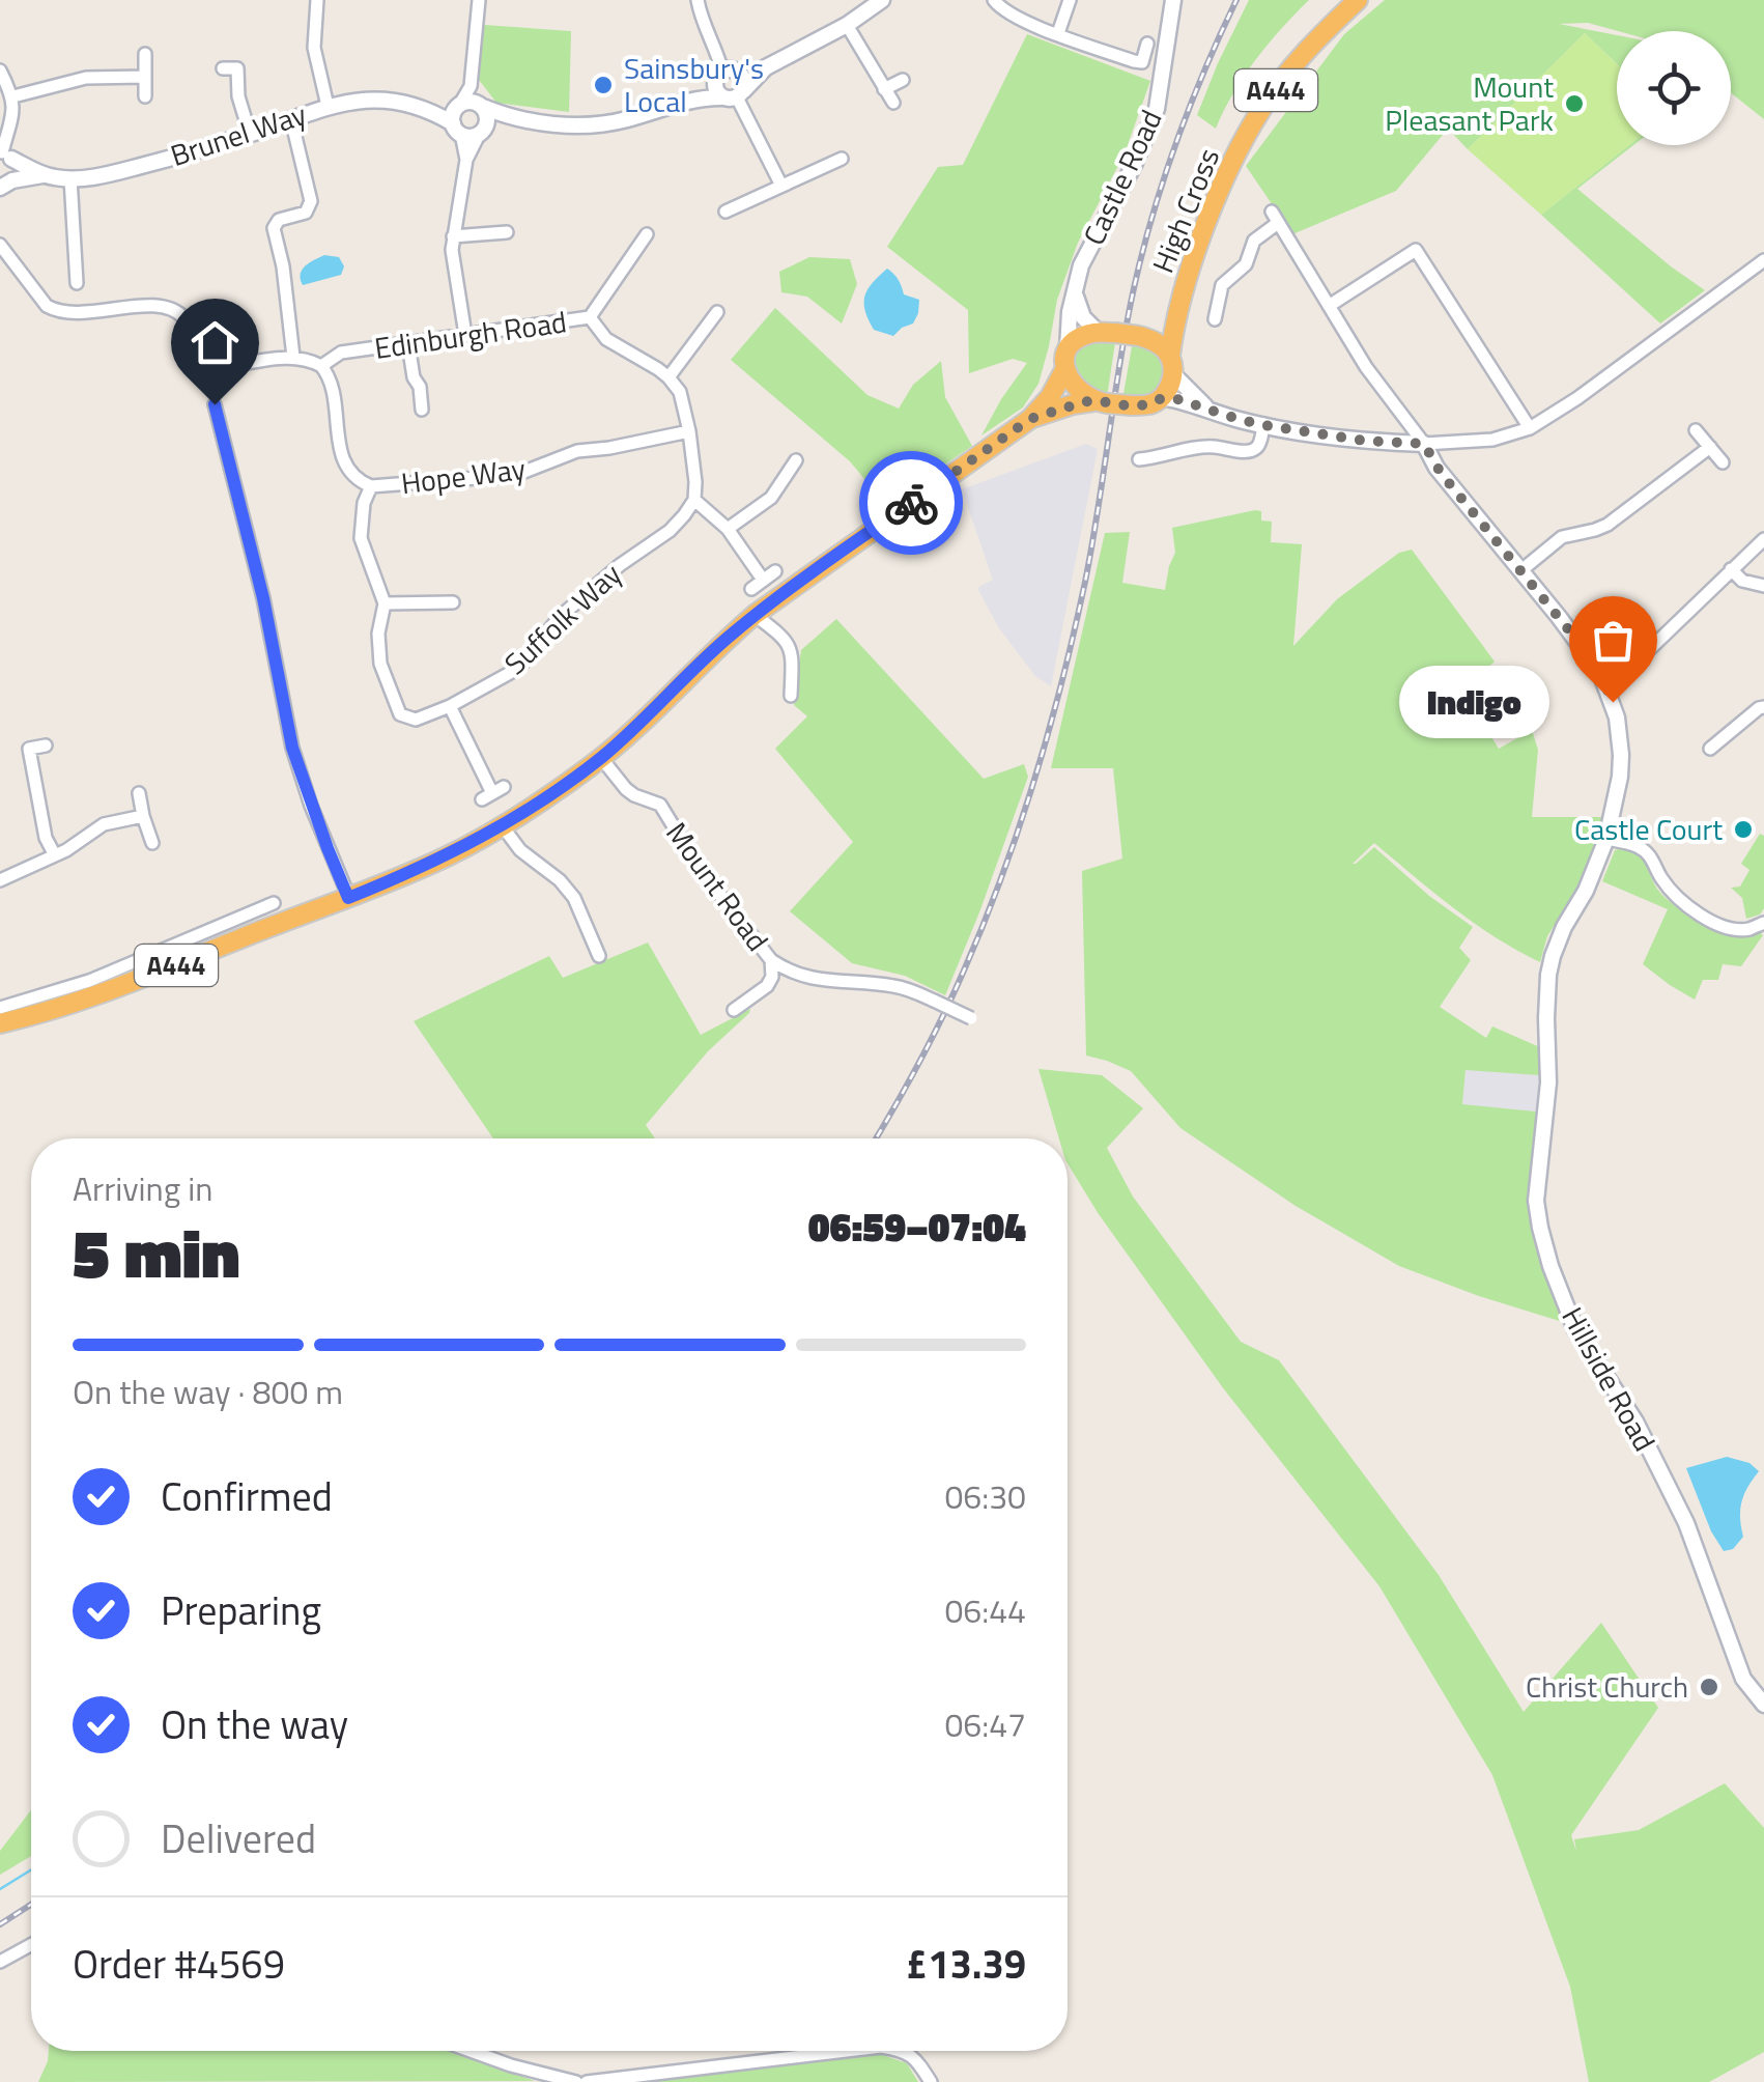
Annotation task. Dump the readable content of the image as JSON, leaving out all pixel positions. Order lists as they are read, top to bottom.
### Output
{
  "streets": {
    "highway": ["A444", "High Cross"],
    "street": [
      "Brunel Way",
      "Castle Road",
      "Edinburgh Road",
      "Hope Way",
      "Suffolk Way",
      "Mount Road",
      "Hillside Road"
    ]
  },
  "crossings": [
    ["A444", "Castle Road"],
    ["A444", "High Cross"],
    ["A444", "Mount Road"],
    ["Castle Road", "High Cross"],
    ["Edinburgh Road", "Hope Way"],
    ["Hope Way", "Suffolk Way"]
  ],
  "places": [
    "Sainsbury's Local",
    "Mount Pleasant Park",
    "Indigo",
    "Castle Court",
    "Christ Church"
  ],
  "page": {
    "bubble": "Indigo",
    "heading": ["5 min", "Arriving in", "06:59–07:04"],
    "panel": ["Order #4569", "£13.39"],
    "bar": "On the way · 800 m",
    "list": [
      ["Confirmed", "06:30"],
      ["Preparing", "06:44"],
      ["On the way", "06:47"],
      "Delivered"
    ]
  }
}
